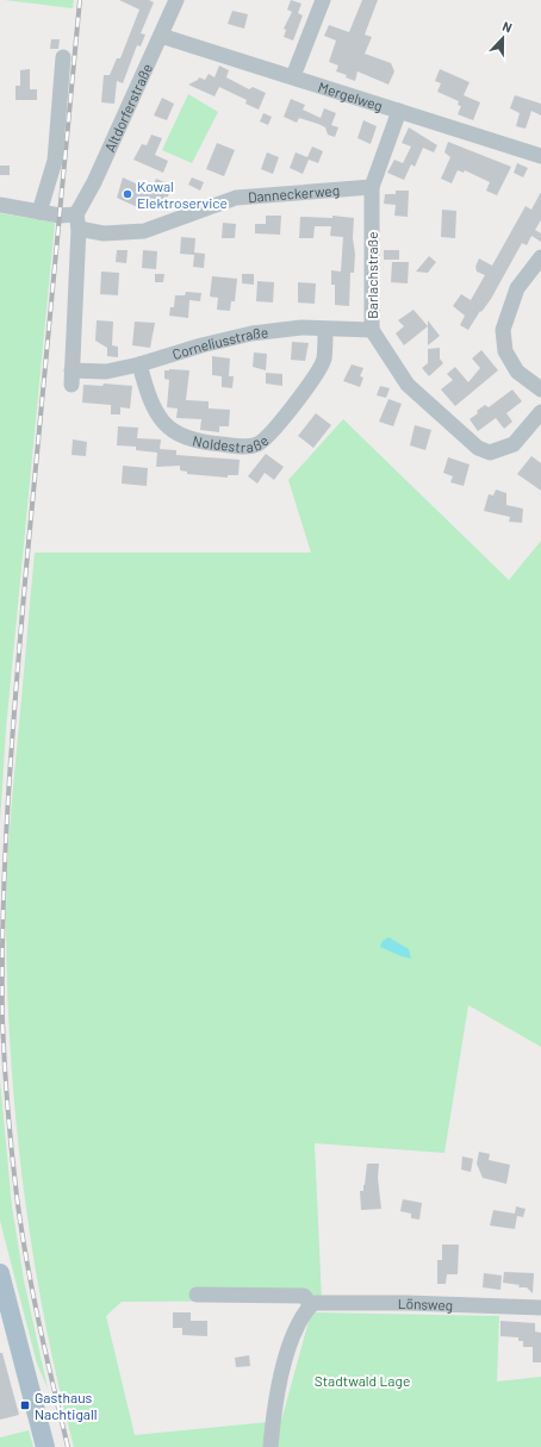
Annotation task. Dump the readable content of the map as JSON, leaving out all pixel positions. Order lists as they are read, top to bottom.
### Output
{
  "streets": {
    "street": [
      "Mergelweg",
      "Altdorferstraße",
      "Danneckerweg",
      "Barlachstraße",
      "Corneliusstraße",
      "Noldestraße",
      "Lönsweg"
    ]
  },
  "crossings": [
    ["Mergelweg", "Altdorferstraße"],
    ["Mergelweg", "Barlachstraße"],
    ["Altdorferstraße", "Danneckerweg"],
    ["Altdorferstraße", "Corneliusstraße"],
    ["Danneckerweg", "Barlachstraße"],
    ["Barlachstraße", "Corneliusstraße"],
    ["Corneliusstraße", "Noldestraße"]
  ],
  "parks": ["Stadtwald Lage"],
  "places": {
    "other": ["Kowal Elektroservice"],
    "transit": ["Gasthaus Nachtigall"]
  },
  "north": "top"
}
